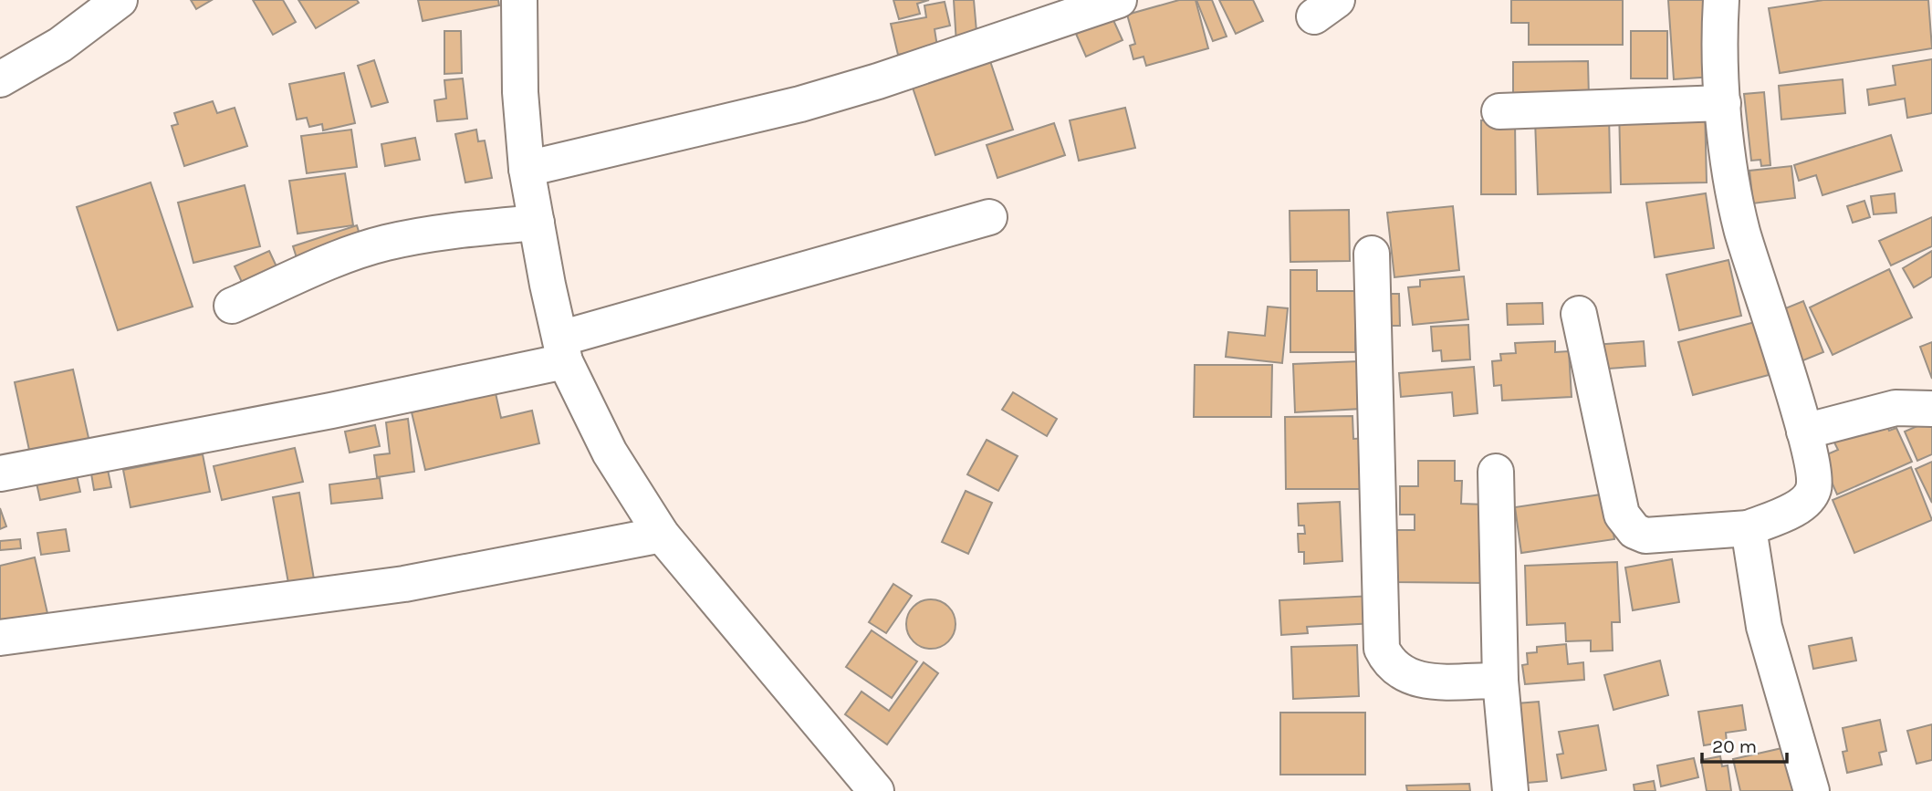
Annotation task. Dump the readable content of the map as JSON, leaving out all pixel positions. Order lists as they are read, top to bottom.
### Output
{
  "scale_bar": "20 m"
}
